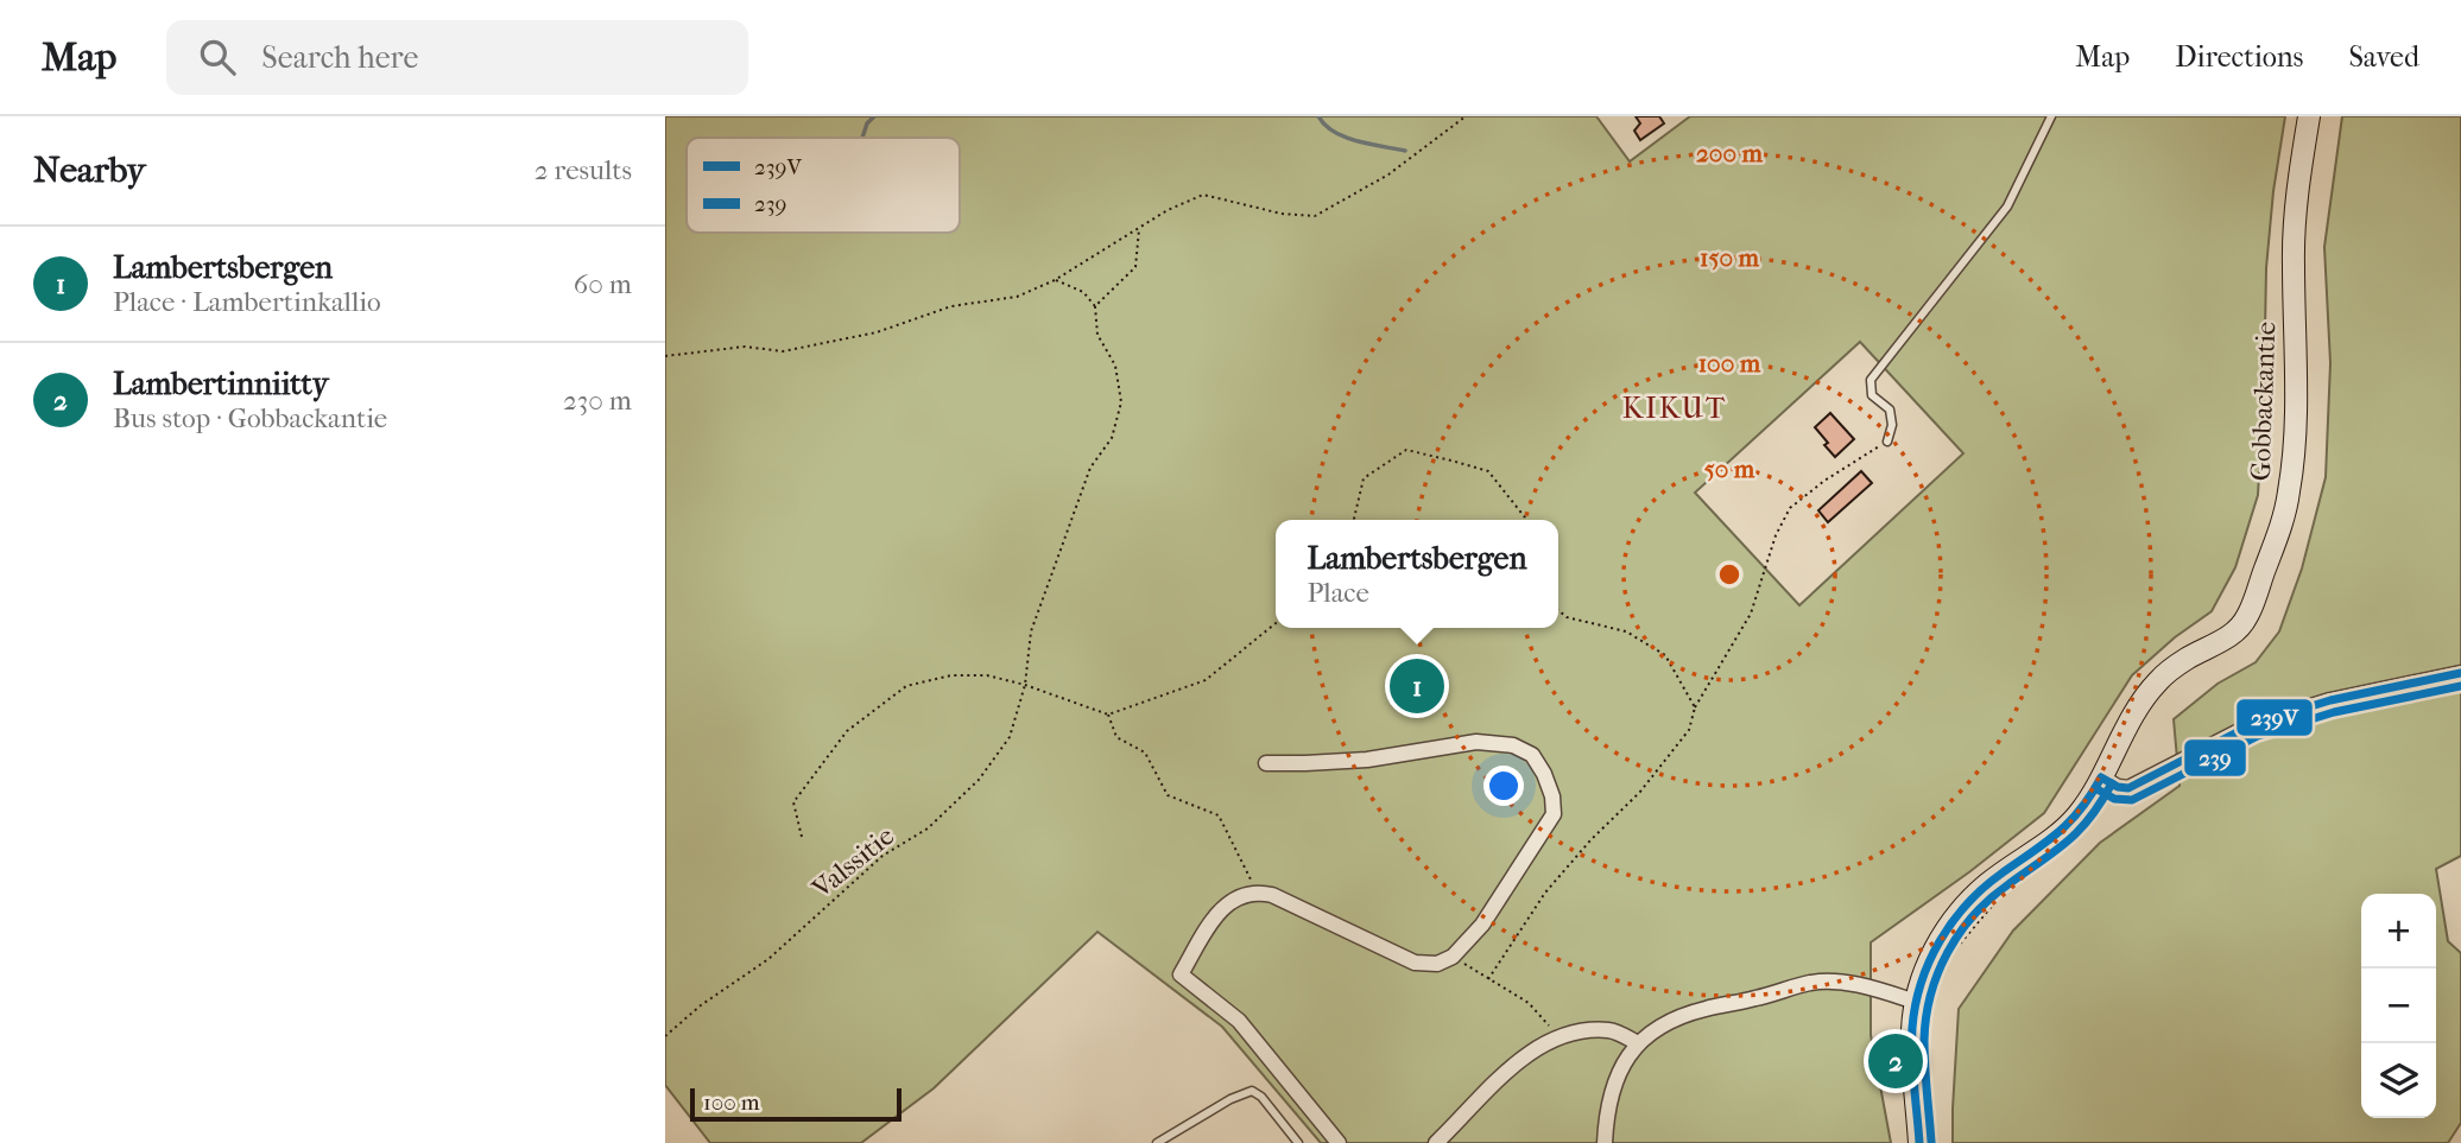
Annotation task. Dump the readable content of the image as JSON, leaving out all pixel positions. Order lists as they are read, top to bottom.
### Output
{
  "streets": {
    "street": ["Gobbackantie"],
    "path": ["Valssitie"]
  },
  "districts": ["KIKUT"],
  "lines": ["transit line 239V", "transit line 239"],
  "legend": ["239V", "239"],
  "scale_bar": "100 m",
  "page": {
    "header": "Map",
    "search": "Search here",
    "nav": ["Map", "Directions", "Saved"],
    "heading": ["Nearby", "2 results"],
    "list": [
      {
        "mark": "1",
        "name": "Lambertsbergen",
        "note": "Place · Lambertinkallio",
        "value": "60 m"
      },
      {
        "mark": "2",
        "name": "Lambertinniitty",
        "note": "Bus stop · Gobbackantie",
        "value": "230 m"
      }
    ],
    "popup": ["Lambertsbergen", "Place"],
    "pins": ["1", "2"],
    "map_buttons": ["+", "−"],
    "scale": "100 m"
  },
  "rings": [
    "200 m",
    "150 m",
    "100 m",
    "50 m"
  ]
}
